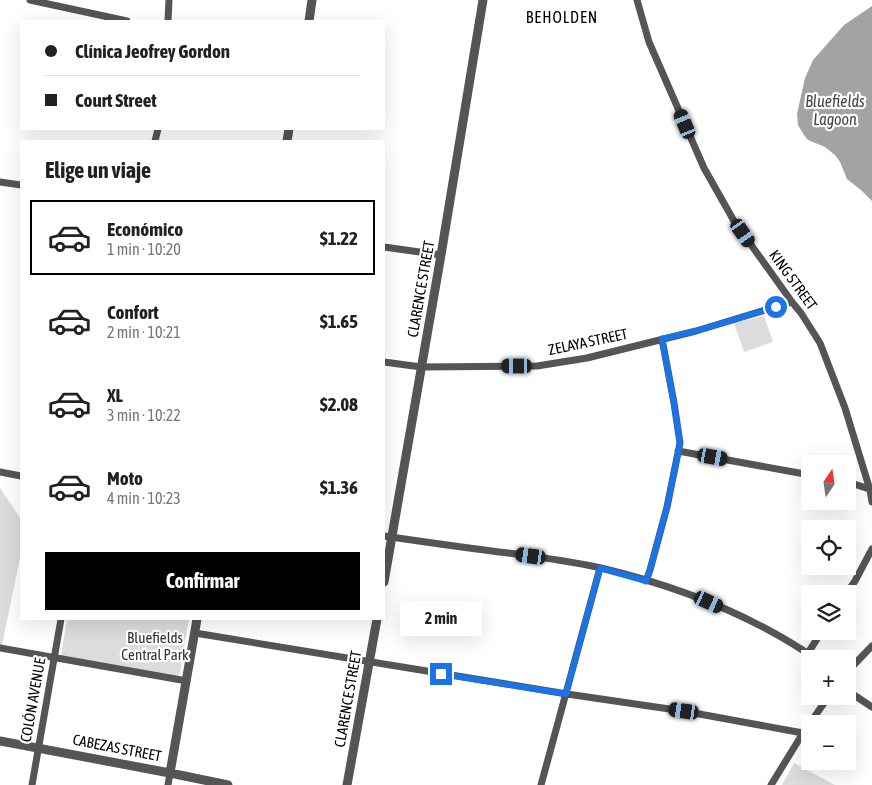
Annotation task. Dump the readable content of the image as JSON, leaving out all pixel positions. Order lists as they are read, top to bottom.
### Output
{
  "streets": {
    "street": [
      "KING STREET",
      "CLARENCE STREET",
      "ZELAYA STREET",
      "COLÓN AVENUE",
      "CABEZAS STREET"
    ]
  },
  "crossings": [
    ["KING STREET", "ZELAYA STREET"],
    ["CLARENCE STREET", "ZELAYA STREET"],
    ["COLÓN AVENUE", "CABEZAS STREET"]
  ],
  "districts": ["BEHOLDEN"],
  "water": ["Bluefields Lagoon"],
  "parks": ["Bluefields Central Park"],
  "north": "top",
  "page": {
    "banner": ["Clínica Jeofrey Gordon", "Court Street"],
    "heading": "Elige un viaje",
    "list": [
      {
        "name": "Económico",
        "note": "1 min · 10:20",
        "value": "$1.22"
      },
      {
        "name": "Confort",
        "note": "2 min · 10:21",
        "value": "$1.65"
      },
      {
        "name": "XL",
        "note": "3 min · 10:22",
        "value": "$2.08"
      },
      {
        "name": "Moto",
        "note": "4 min · 10:23",
        "value": "$1.36"
      }
    ],
    "map_buttons": ["+", "−"],
    "buttons": "Confirmar",
    "bubble": "2 min"
  }
}
